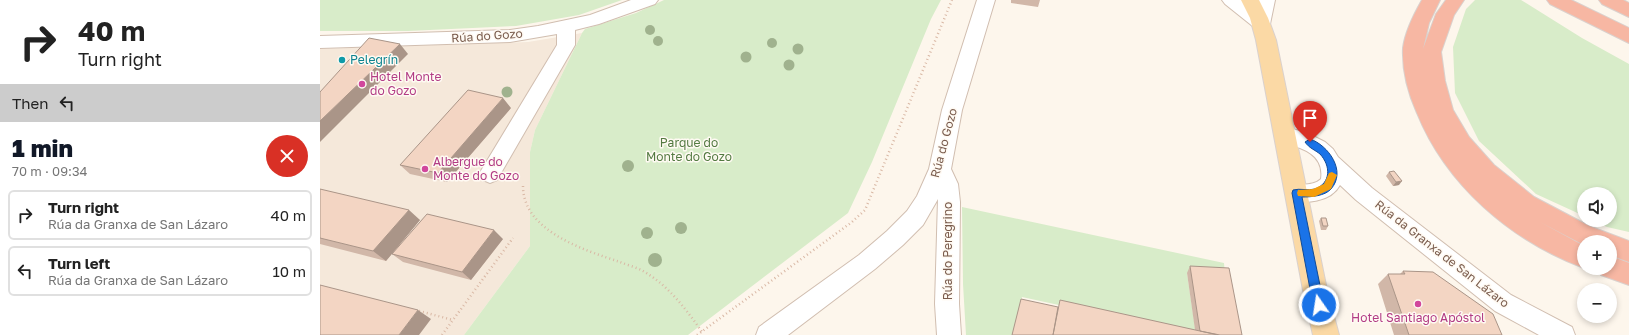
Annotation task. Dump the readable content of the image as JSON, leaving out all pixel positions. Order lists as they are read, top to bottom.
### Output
{
  "streets": {
    "street": ["Rúa do Gozo", "Rúa do Peregrino", "Rúa da Granxa de San Lázaro"]
  },
  "crossings": [
    ["Rúa do Gozo", "Rúa do Peregrino"]
  ],
  "parks": ["Parque do Monte do Gozo"],
  "places": [
    "Pelegrín",
    "Hotel Monte do Gozo",
    "Albergue do Monte do Gozo",
    "Hotel Santiago Apóstol"
  ],
  "page": {
    "turn": ["40 m", "Turn right"],
    "then": "Then",
    "heading": ["1 min", "70 m · 09:34"],
    "map_buttons": ["+", "−"],
    "list": [
      {
        "name": "Turn right",
        "note": "Rúa da Granxa de San Lázaro",
        "value": "40 m"
      },
      {
        "name": "Turn left",
        "note": "Rúa da Granxa de San Lázaro",
        "value": "10 m"
      }
    ]
  }
}
